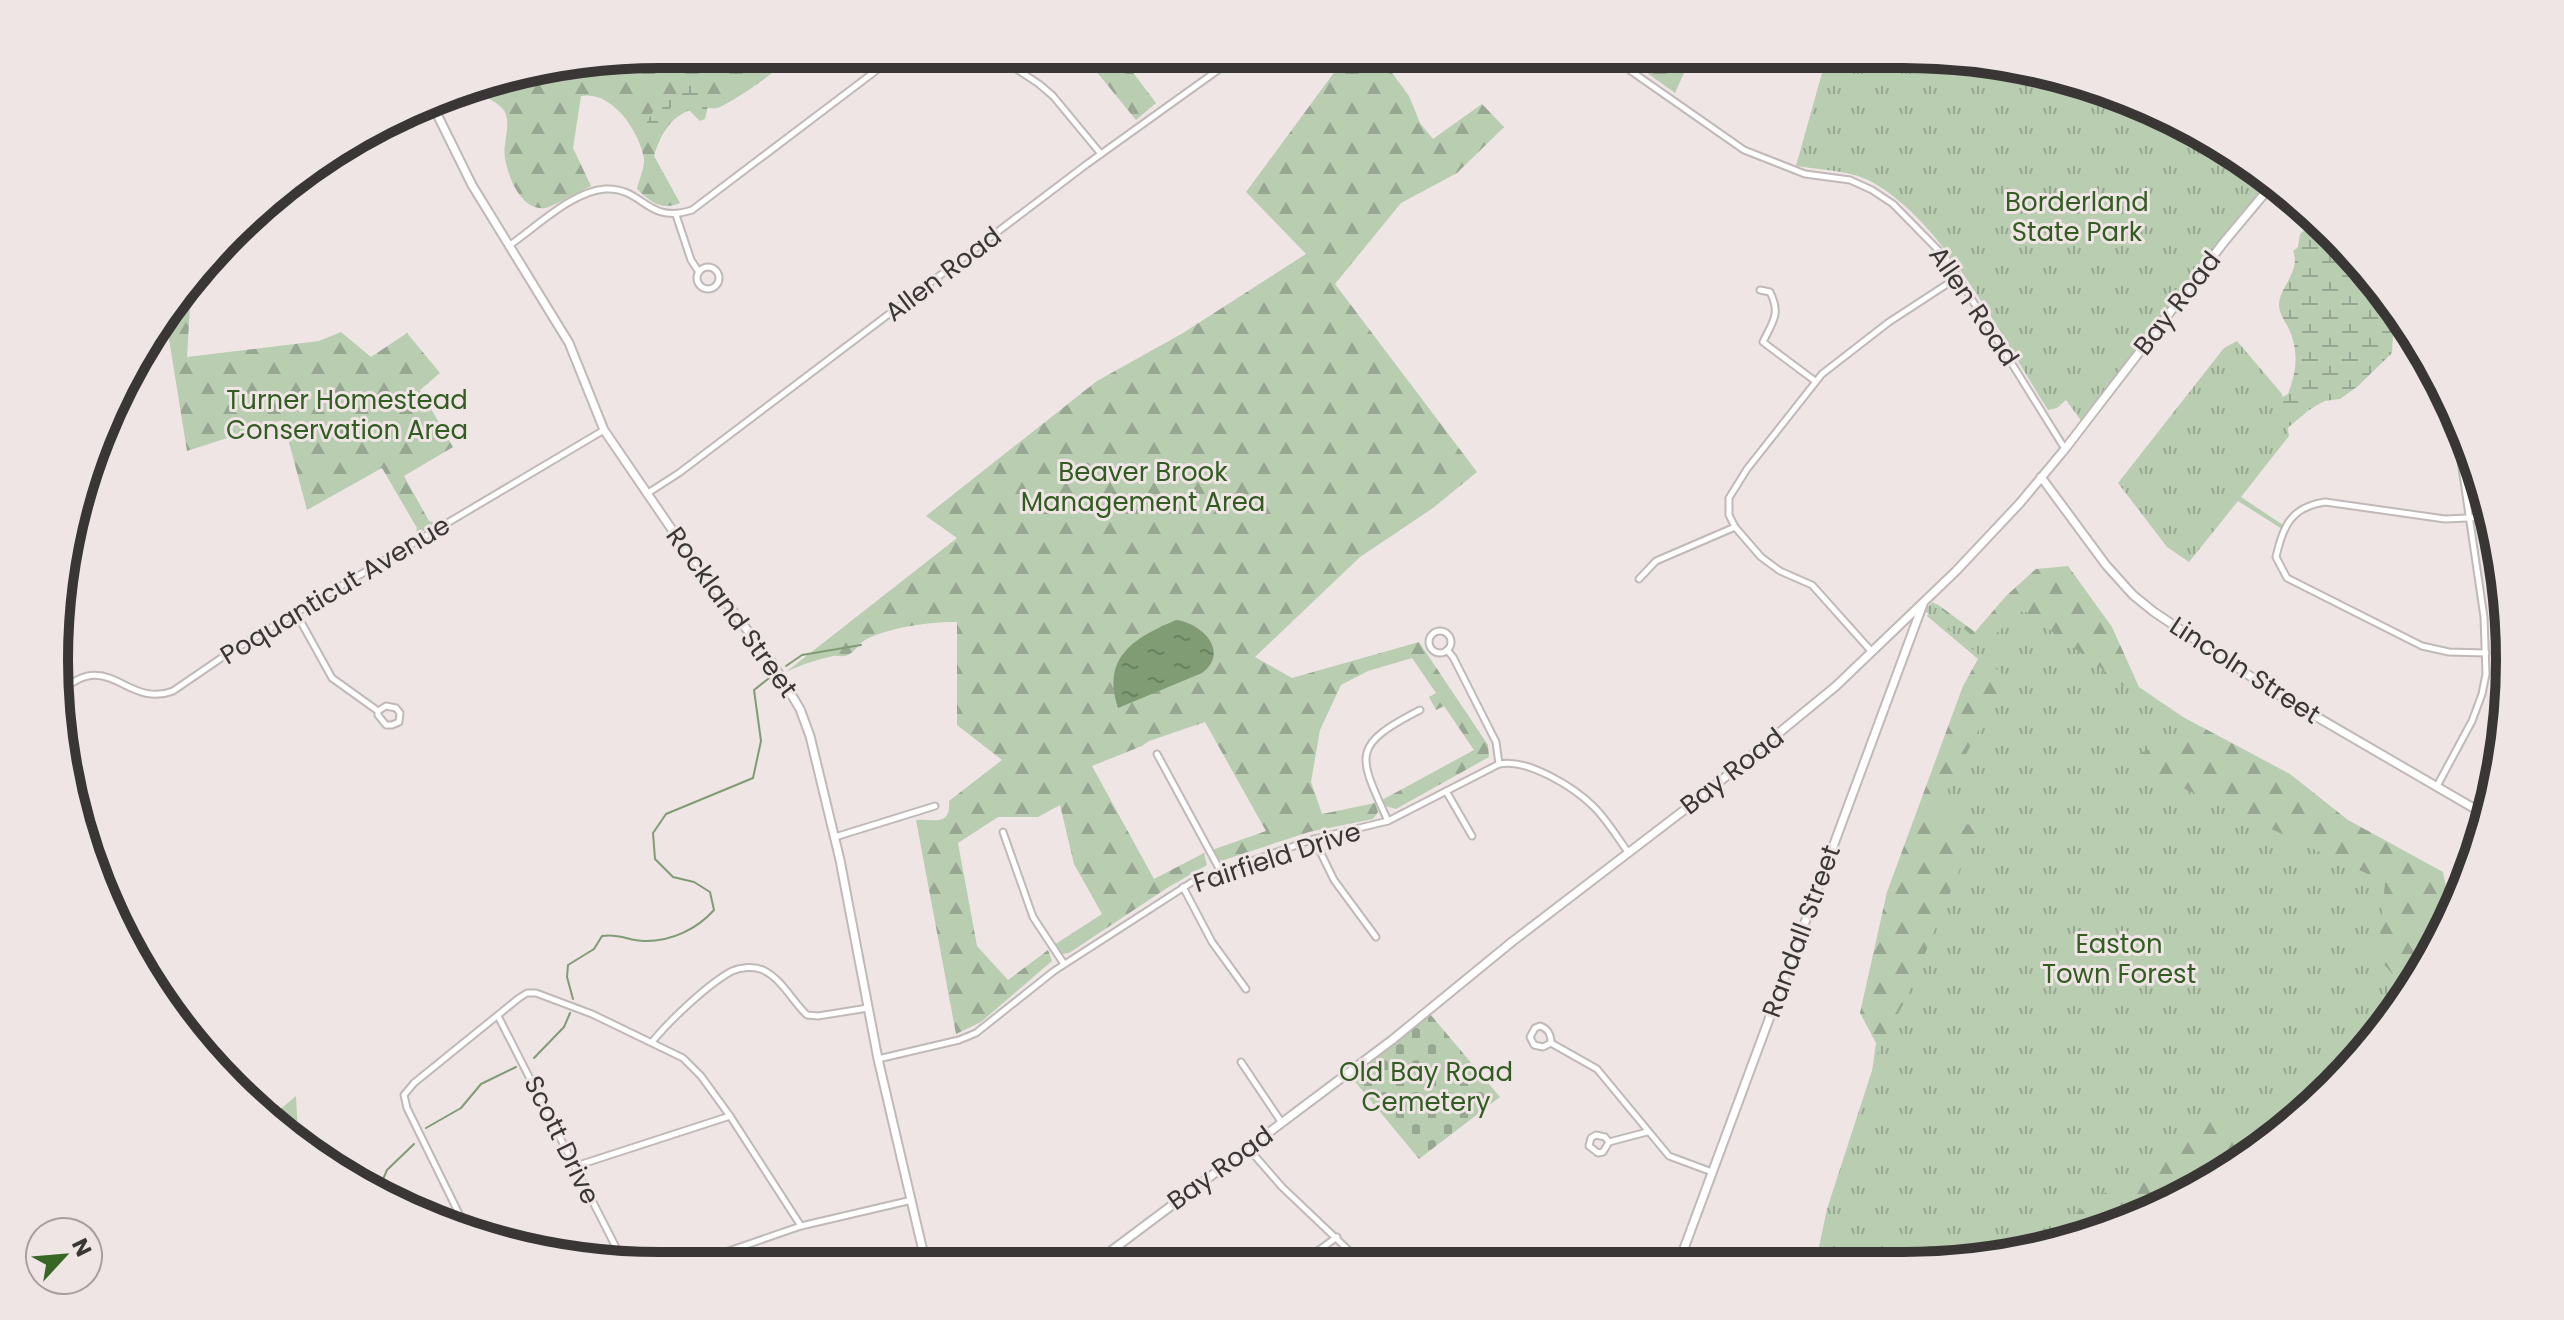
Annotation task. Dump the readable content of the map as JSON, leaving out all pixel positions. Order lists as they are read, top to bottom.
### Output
{
  "streets": {
    "street": [
      "Allen Road",
      "Bay Road",
      "Poquanticut Avenue",
      "Rockland Street",
      "Lincoln Street",
      "Fairfield Drive",
      "Randall Street",
      "Scott Drive"
    ]
  },
  "crossings": [
    ["Allen Road", "Bay Road"],
    ["Allen Road", "Rockland Street"],
    ["Bay Road", "Lincoln Street"],
    ["Bay Road", "Randall Street"],
    ["Poquanticut Avenue", "Rockland Street"],
    ["Rockland Street", "Fairfield Drive"]
  ],
  "parks": [
    "Borderland State Park",
    "Turner Homestead Conservation Area",
    "Beaver Brook Management Area",
    "Easton Town Forest",
    "Old Bay Road Cemetery"
  ],
  "north": "top right"
}
